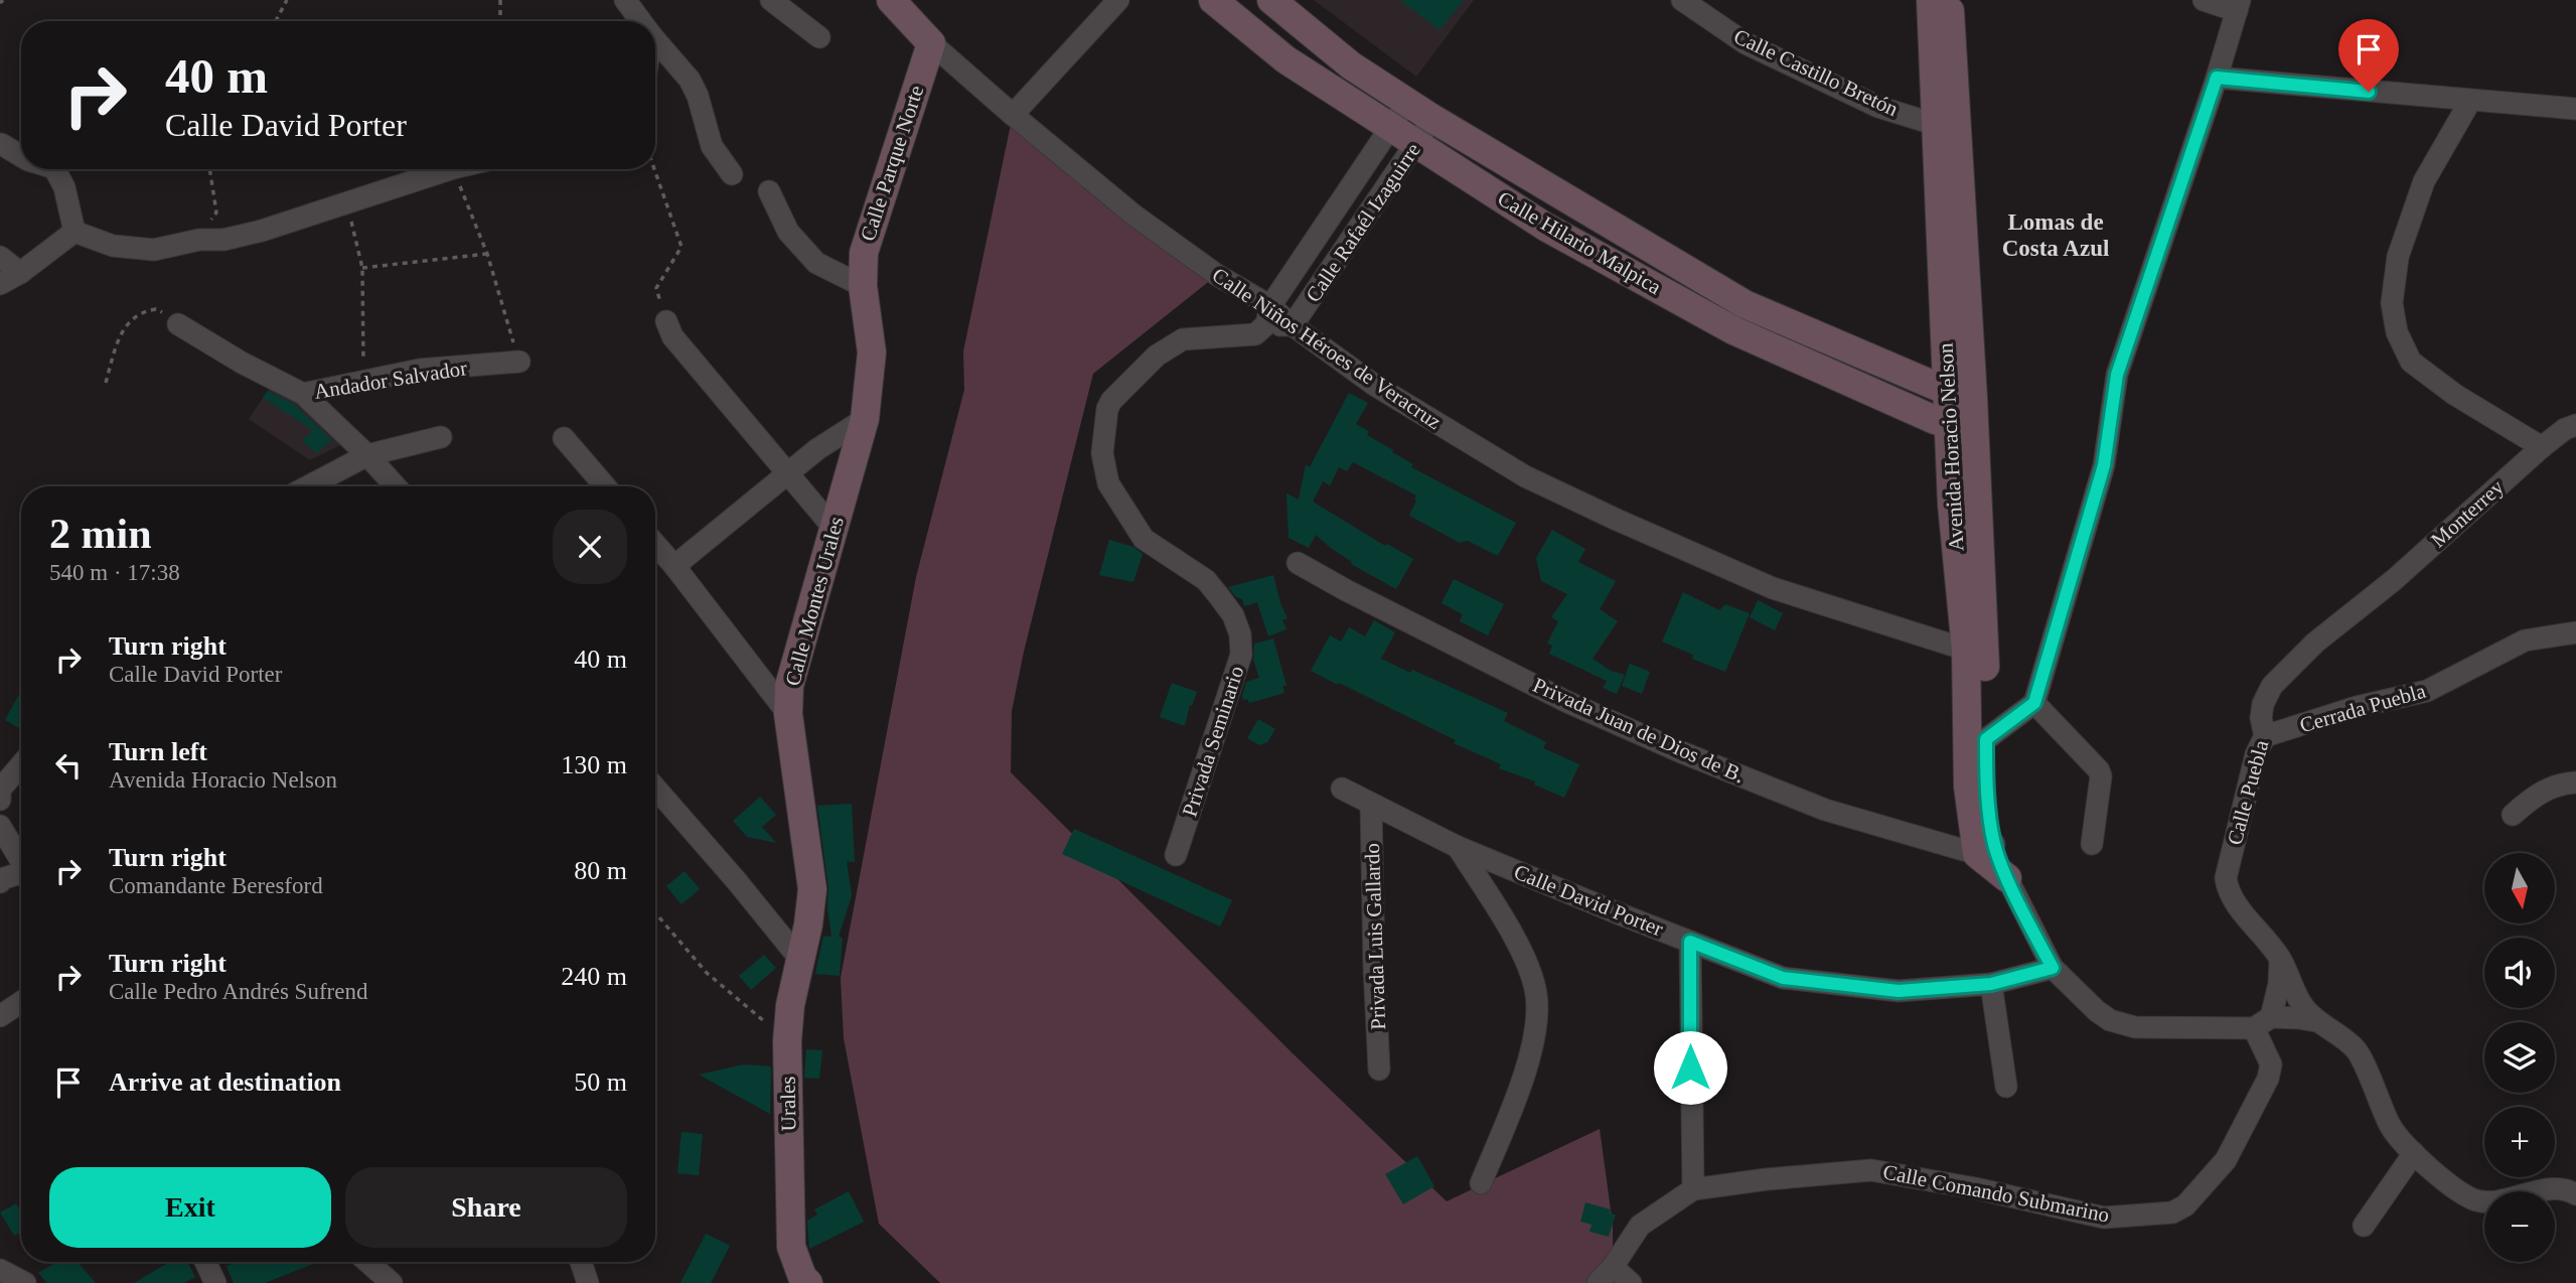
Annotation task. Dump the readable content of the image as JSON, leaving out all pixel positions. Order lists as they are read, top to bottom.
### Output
{
  "streets": {
    "street": [
      "Calle Castillo Bretón",
      "Calle Parque Norte",
      "Calle Rafaél Izaguirre",
      "Calle Hilario Malpica",
      "Calle Niños Héroes de Veracruz",
      "Andador Salvador",
      "Avenida Horacio Nelson",
      "Monterrey",
      "Calle Montes Urales",
      "Cerrada Puebla",
      "Privada Juan de Dios de B.",
      "Privada Seminario",
      "Calle Puebla",
      "Calle David Porter",
      "Privada Luis Gallardo",
      "Urales",
      "Calle Comando Submarino"
    ]
  },
  "crossings": [
    ["Calle Castillo Bretón", "Avenida Horacio Nelson"],
    ["Calle Parque Norte", "Calle Niños Héroes de Veracruz"],
    ["Calle Parque Norte", "Calle Montes Urales"],
    ["Calle Rafaél Izaguirre", "Calle Hilario Malpica"],
    ["Calle Rafaél Izaguirre", "Calle Niños Héroes de Veracruz"],
    ["Calle Rafaél Izaguirre", "Privada Seminario"],
    ["Calle Hilario Malpica", "Avenida Horacio Nelson"],
    ["Calle Niños Héroes de Veracruz", "Avenida Horacio Nelson"],
    ["Calle Niños Héroes de Veracruz", "Privada Seminario"],
    ["Avenida Horacio Nelson", "Privada Juan de Dios de B."],
    ["Monterrey", "Calle Puebla"],
    ["Calle Montes Urales", "Urales"],
    ["Cerrada Puebla", "Calle Puebla"],
    ["Calle David Porter", "Privada Luis Gallardo"]
  ],
  "districts": ["Lomas de Costa Azul"],
  "north": "bottom",
  "page": {
    "turn": ["40 m", "Calle David Porter"],
    "heading": ["2 min", "540 m · 17:38"],
    "list": [
      {
        "name": "Turn right",
        "note": "Calle David Porter",
        "value": "40 m"
      },
      {
        "name": "Turn left",
        "note": "Avenida Horacio Nelson",
        "value": "130 m"
      },
      {
        "name": "Turn right",
        "note": "Comandante Beresford",
        "value": "80 m"
      },
      {
        "name": "Turn right",
        "note": "Calle Pedro Andrés Sufrend",
        "value": "240 m"
      },
      {
        "name": "Arrive at destination",
        "value": "50 m"
      }
    ],
    "map_buttons": ["+", "−"],
    "buttons": ["Exit", "Share"]
  }
}
